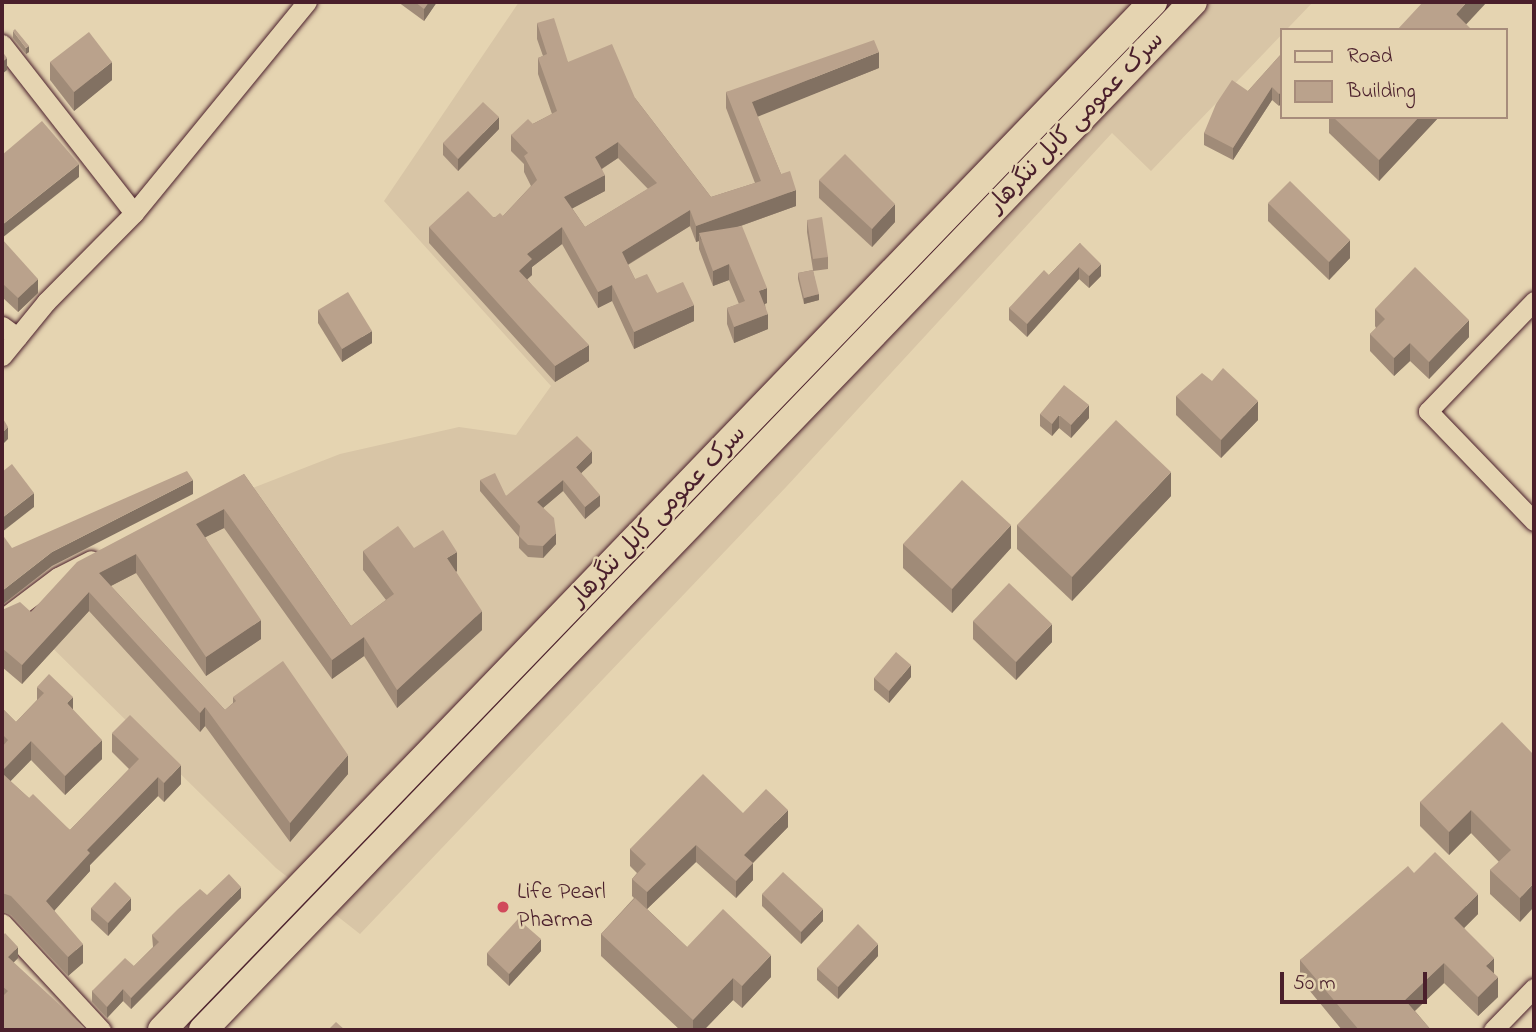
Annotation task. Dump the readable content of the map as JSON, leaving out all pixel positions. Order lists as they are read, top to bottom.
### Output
{
  "streets": {
    "highway": ["سرک عمومی کابل ننگرهار"]
  },
  "places": ["Life Pearl Pharma"],
  "legend": ["Road", "Building"],
  "scale_bar": "50 m"
}
